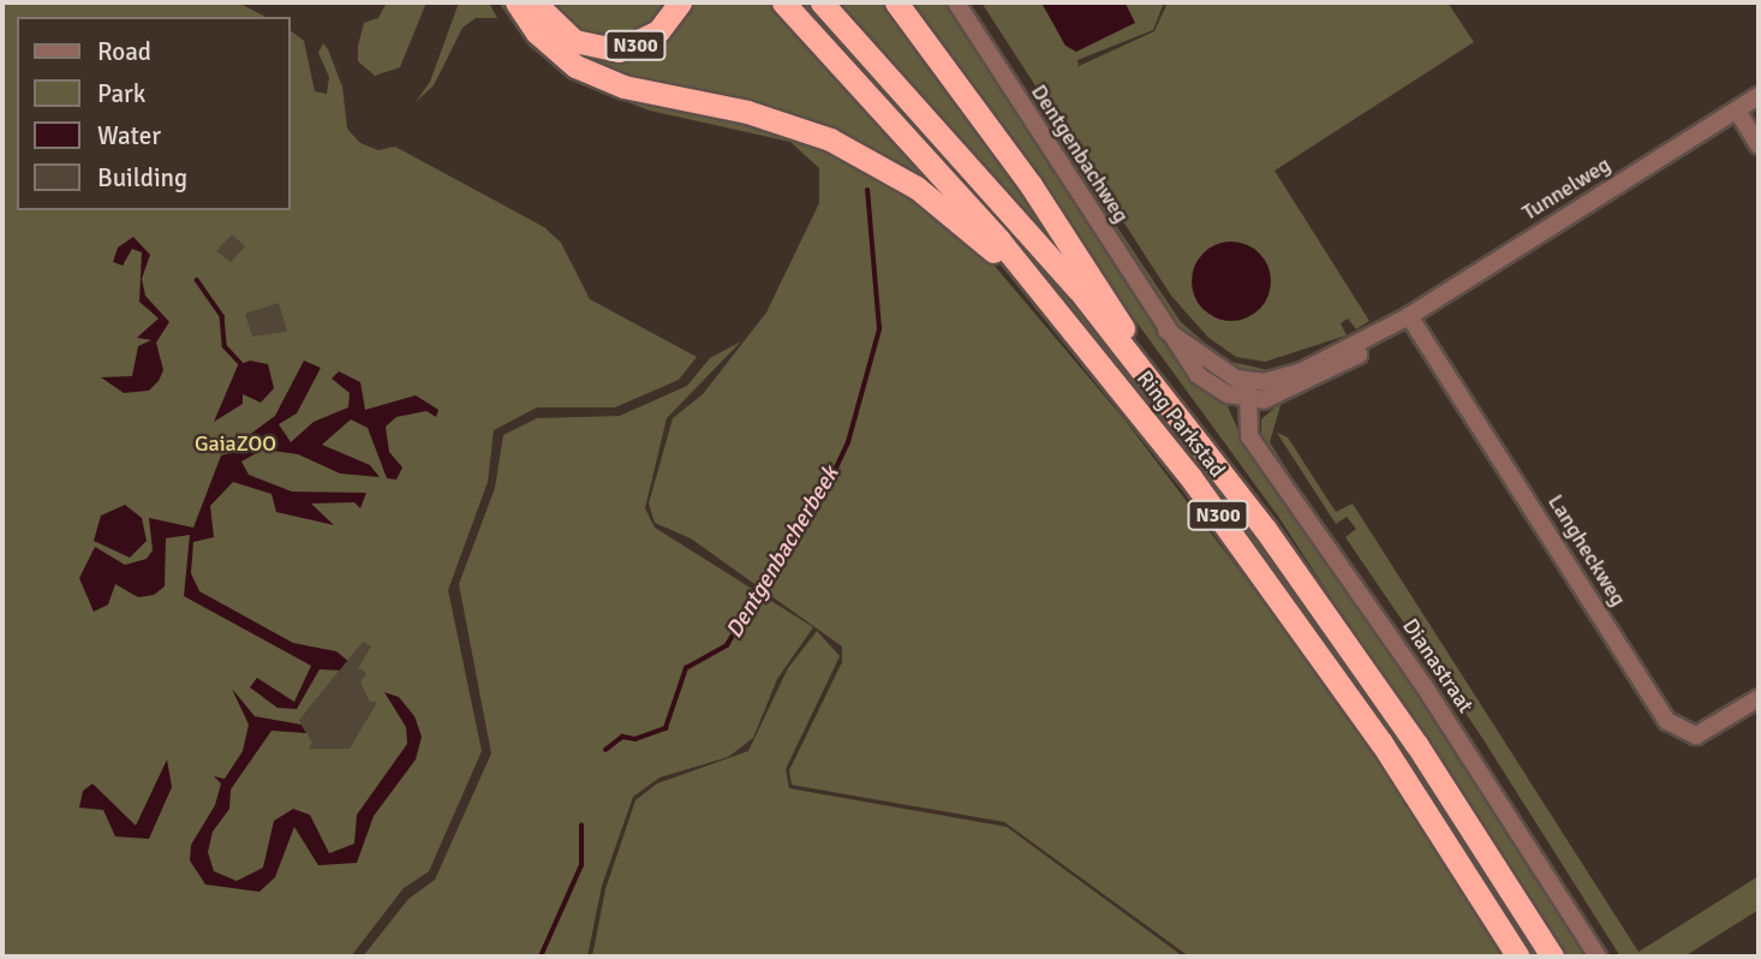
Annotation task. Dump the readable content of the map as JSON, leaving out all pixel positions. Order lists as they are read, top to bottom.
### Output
{
  "streets": {
    "highway": ["N300", "Ring Parkstad"],
    "street": [
      "Dentgenbachweg",
      "Tunnelweg",
      "Langheckweg",
      "Dianastraat"
    ]
  },
  "crossings": [
    ["N300", "Ring Parkstad"],
    ["Dentgenbachweg", "Tunnelweg"],
    ["Dentgenbachweg", "Dianastraat"],
    ["Tunnelweg", "Langheckweg"],
    ["Tunnelweg", "Dianastraat"]
  ],
  "water": ["Dentgenbacherbeek"],
  "parks": ["GaiaZOO"],
  "legend": [
    "Road",
    "Park",
    "Water",
    "Building"
  ]
}
